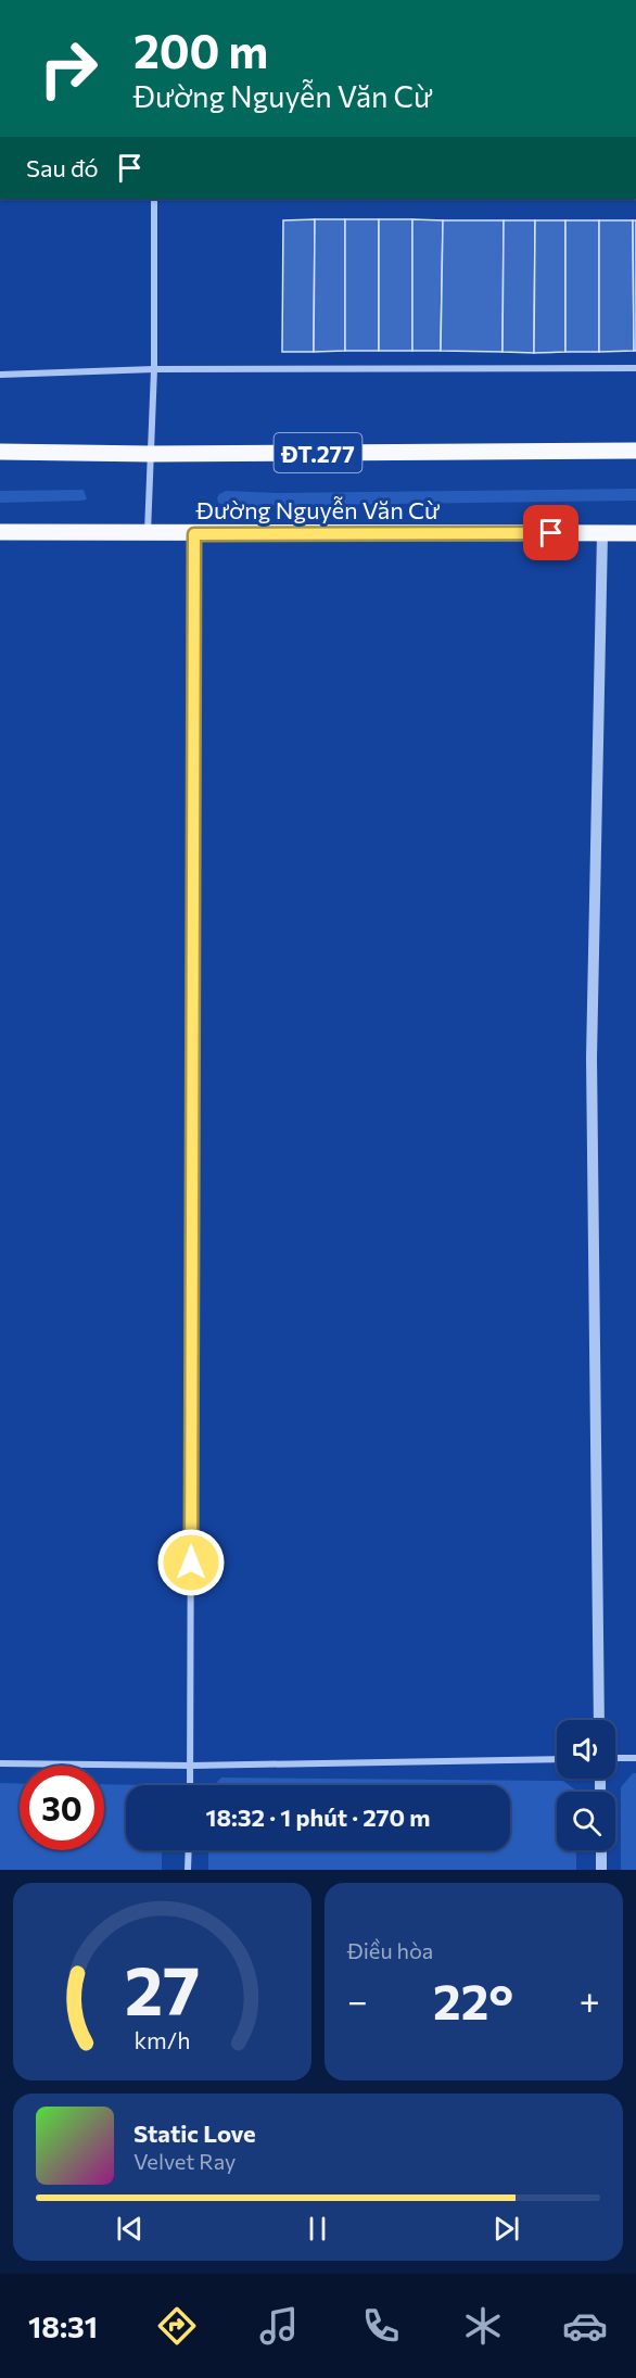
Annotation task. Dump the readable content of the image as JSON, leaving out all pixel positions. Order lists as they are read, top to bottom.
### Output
{
  "streets": {
    "main road": ["ĐT.277", "Đường Nguyễn Văn Cừ"]
  },
  "page": {
    "turn": ["200 m", "Đường Nguyễn Văn Cừ"],
    "then": "Sau đó",
    "limit": "30",
    "trip": "18:32 · 1 phút · 270 m",
    "tile": "Điều hòa",
    "heat": ["−", "22°", "+"],
    "song": ["Static Love", "Velvet Ray"],
    "tabs": "18:31",
    "gauge": ["27", "km/h"]
  }
}
